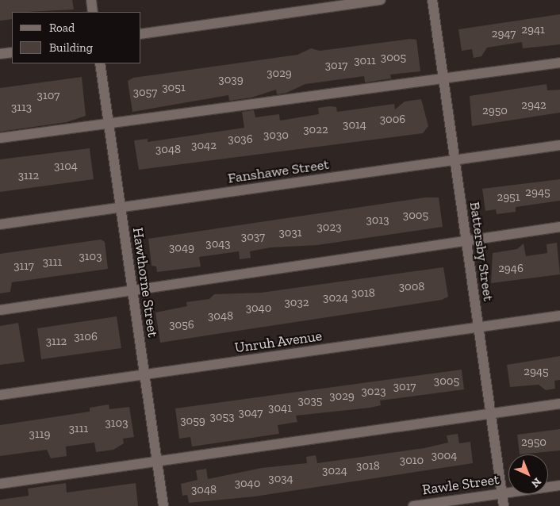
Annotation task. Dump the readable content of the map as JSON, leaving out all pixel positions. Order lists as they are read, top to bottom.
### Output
{
  "streets": {
    "street": [
      "Fanshawe Street",
      "Battersby Street",
      "Hawthorne Street",
      "Unruh Avenue",
      "Rawle Street"
    ]
  },
  "crossings": [
    ["Fanshawe Street", "Battersby Street"],
    ["Fanshawe Street", "Hawthorne Street"],
    ["Battersby Street", "Unruh Avenue"],
    ["Battersby Street", "Rawle Street"],
    ["Hawthorne Street", "Unruh Avenue"]
  ],
  "house_numbers": [
    "2941",
    "2947",
    "3005",
    "3011",
    "3017",
    "3029",
    "3039",
    "3051",
    "3057",
    "3107",
    "2942",
    "3113",
    "2950",
    "3006",
    "3014",
    "3022",
    "3030",
    "3036",
    "3042",
    "3048",
    "3104",
    "3112",
    "2945",
    "2951",
    "3005",
    "3013",
    "3023",
    "3031",
    "3037",
    "3043",
    "3049",
    "3103",
    "3111",
    "3117",
    "2946",
    "3008",
    "3018",
    "3024",
    "3032",
    "3040",
    "3048",
    "3056",
    "3106",
    "3112",
    "2945",
    "3005",
    "3017",
    "3023",
    "3029",
    "3035",
    "3041",
    "3047",
    "3053",
    "3059",
    "3103",
    "3111",
    "3119",
    "2950",
    "3004",
    "3010",
    "3018",
    "3024",
    "3034",
    "3040",
    "3048"
  ],
  "legend": ["Road", "Building"],
  "north": "bottom right"
}
